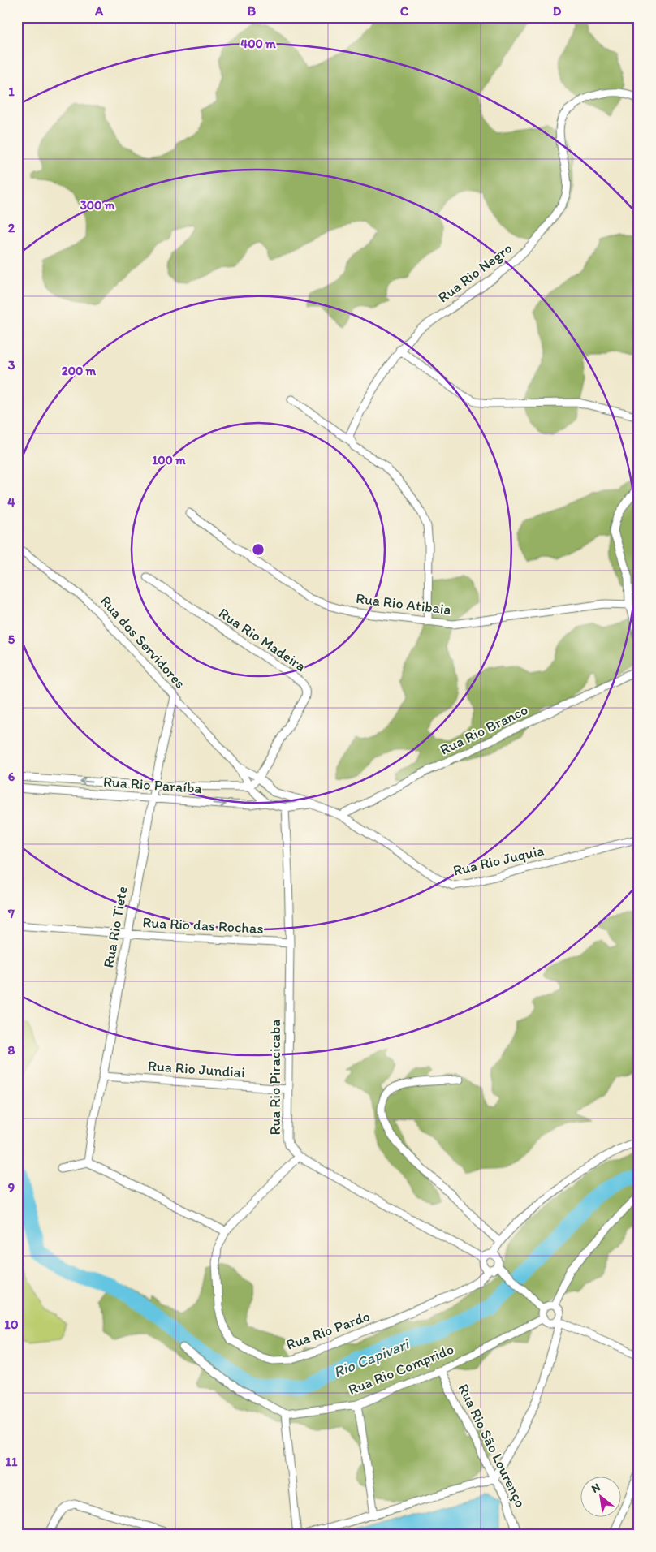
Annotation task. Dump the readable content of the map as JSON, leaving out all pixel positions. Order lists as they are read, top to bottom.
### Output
{
  "streets": {
    "street": [
      "Rua Rio Negro",
      "Rua Rio Atibaia",
      "Rua Rio Madeira",
      "Rua dos Servidores",
      "Rua Rio Branco",
      "Rua Rio Paraíba",
      "Rua Rio Juquia",
      "Rua Rio das Rochas",
      "Rua Rio Tiete",
      "Rua Rio Jundiai",
      "Rua Rio Piracicaba",
      "Rua Rio Pardo",
      "Rua Rio Comprido",
      "Rua Rio São Lourenço"
    ]
  },
  "crossings": [
    ["Rua Rio Madeira", "Rua dos Servidores"],
    ["Rua Rio Madeira", "Rua Rio Paraíba"],
    ["Rua dos Servidores", "Rua Rio Paraíba"],
    ["Rua dos Servidores", "Rua Rio Juquia"],
    ["Rua dos Servidores", "Rua Rio Tiete"],
    ["Rua Rio Branco", "Rua Rio Juquia"],
    ["Rua Rio Paraíba", "Rua Rio Juquia"],
    ["Rua Rio Paraíba", "Rua Rio Tiete"],
    ["Rua Rio Paraíba", "Rua Rio Piracicaba"],
    ["Rua Rio Juquia", "Rua Rio Piracicaba"],
    ["Rua Rio das Rochas", "Rua Rio Tiete"],
    ["Rua Rio das Rochas", "Rua Rio Piracicaba"],
    ["Rua Rio Tiete", "Rua Rio Jundiai"],
    ["Rua Rio Jundiai", "Rua Rio Piracicaba"],
    ["Rua Rio Piracicaba", "Rua Rio Pardo"],
    ["Rua Rio Comprido", "Rua Rio São Lourenço"]
  ],
  "water": ["Rio Capivari"],
  "north": "top left",
  "grid": {
    "columns": [
      "A",
      "B",
      "C",
      "D"
    ],
    "rows": [
      "1",
      "2",
      "3",
      "4",
      "5",
      "6",
      "7",
      "8",
      "9",
      "10",
      "11"
    ]
  },
  "rings": [
    "400 m",
    "300 m",
    "200 m",
    "100 m"
  ]
}
